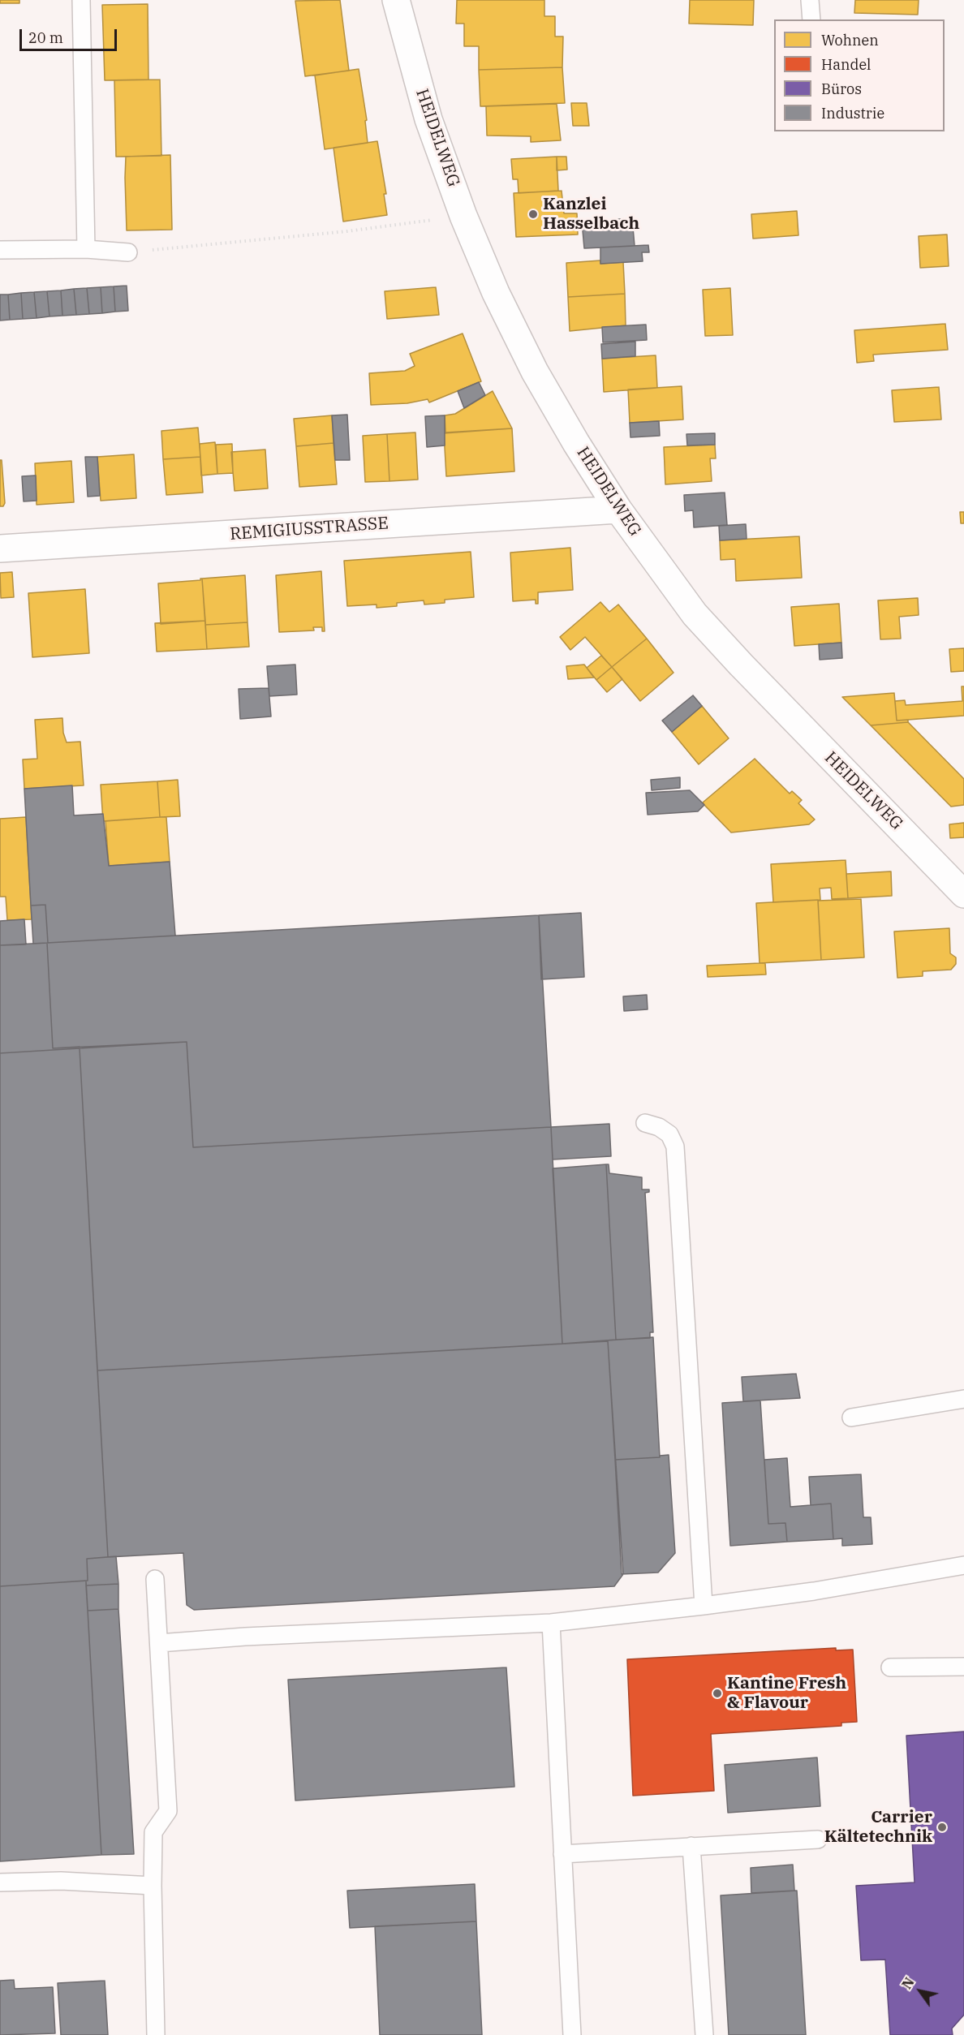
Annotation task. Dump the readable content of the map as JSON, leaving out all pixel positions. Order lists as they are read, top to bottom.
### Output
{
  "streets": {
    "street": ["HEIDELWEG", "REMIGIUSSTRASSE"]
  },
  "crossings": [
    ["HEIDELWEG", "REMIGIUSSTRASSE"]
  ],
  "places": ["Kanzlei Hasselbach", "Kantine Fresh & Flavour", "Carrier Kältetechnik"],
  "legend": [
    "Wohnen",
    "Handel",
    "Büros",
    "Industrie"
  ],
  "scale_bar": "20 m",
  "north": "top left"
}
